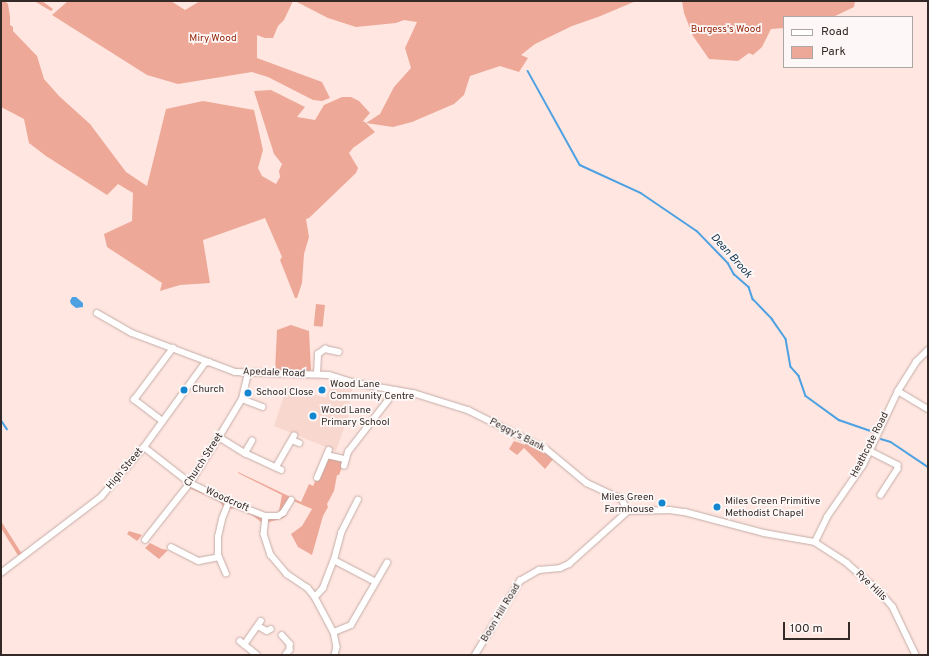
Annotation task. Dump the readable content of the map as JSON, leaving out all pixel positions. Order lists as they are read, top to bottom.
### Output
{
  "streets": {
    "street": [
      "Apedale Road",
      "Peggy's Bank",
      "Heathcote Road",
      "Church Street",
      "High Street",
      "Woodcroft",
      "Rye Hills",
      "Boon Hill Road"
    ]
  },
  "crossings": [
    ["Apedale Road", "Peggy's Bank"],
    ["Apedale Road", "Church Street"],
    ["Apedale Road", "High Street"],
    ["Peggy's Bank", "Boon Hill Road"],
    ["Heathcote Road", "Rye Hills"],
    ["Church Street", "Woodcroft"],
    ["High Street", "Woodcroft"]
  ],
  "water": ["Dean Brook"],
  "parks": ["Burgess's Wood", "Miry Wood"],
  "places": [
    "Church",
    "Wood Lane Community Centre",
    "School Close",
    "Wood Lane Primary School",
    "Miles Green Farmhouse",
    "Miles Green Primitive Methodist Chapel"
  ],
  "legend": ["Road", "Park"],
  "scale_bar": "100 m"
}
